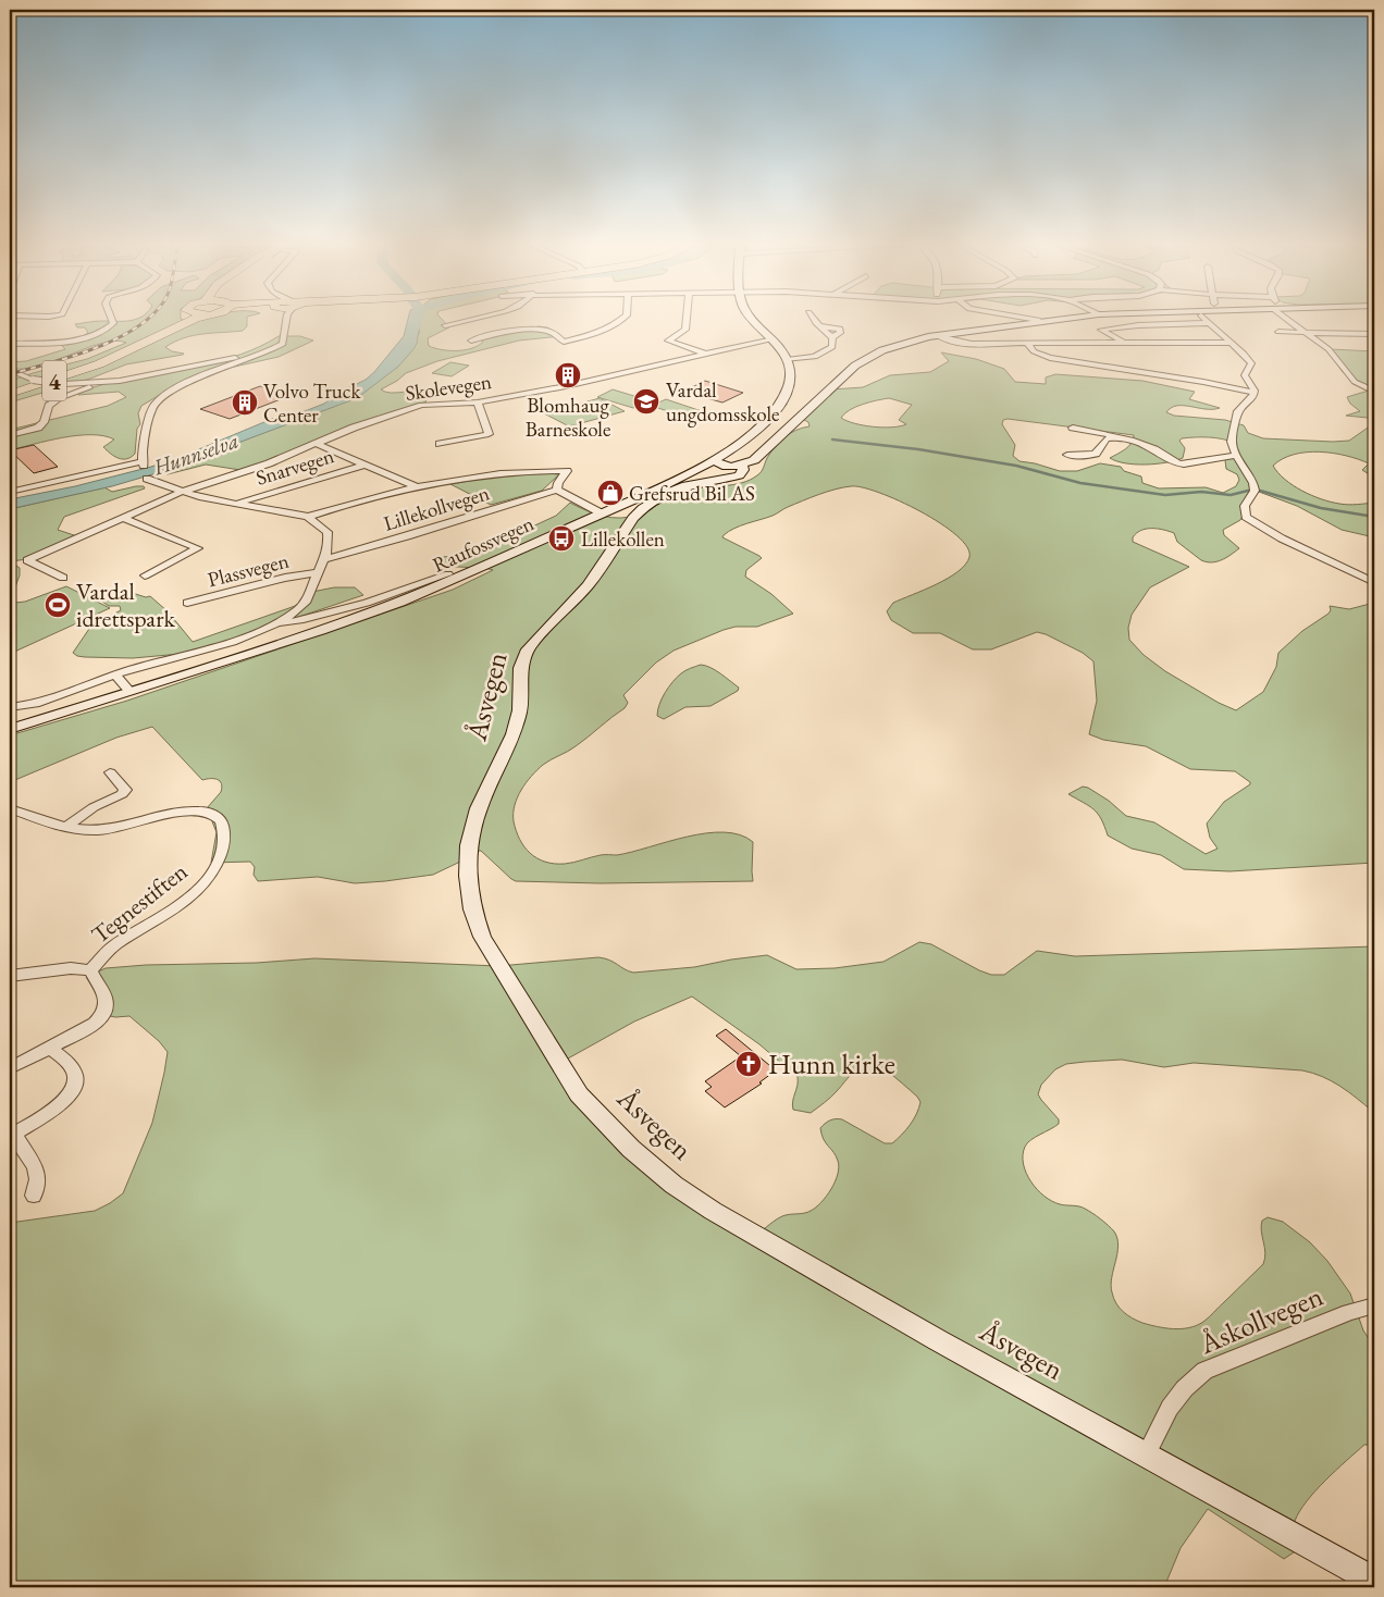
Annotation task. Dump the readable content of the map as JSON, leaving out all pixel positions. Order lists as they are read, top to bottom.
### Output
{
  "streets": {
    "main road": ["4", "Raufossvegen", "Åsvegen"],
    "street": [
      "Skolevegen",
      "Snarvegen",
      "Lillekollvegen",
      "Plassvegen",
      "Tegnestiften",
      "Åskollvegen"
    ]
  },
  "crossings": [
    ["Skolevegen", "Raufossvegen"],
    ["Skolevegen", "Plassvegen"],
    ["Åsvegen", "Åskollvegen"]
  ],
  "water": ["Hunnselva"],
  "places": {
    "building": ["Blomhaug Barneskole", "Volvo Truck Center"],
    "school or university": ["Vardal ungdomsskole"],
    "shop": ["Grefsrud Bil AS"],
    "bus stop": ["Lillekollen"],
    "sports": ["Vardal idrettspark"],
    "church": ["Hunn kirke"]
  }
}
